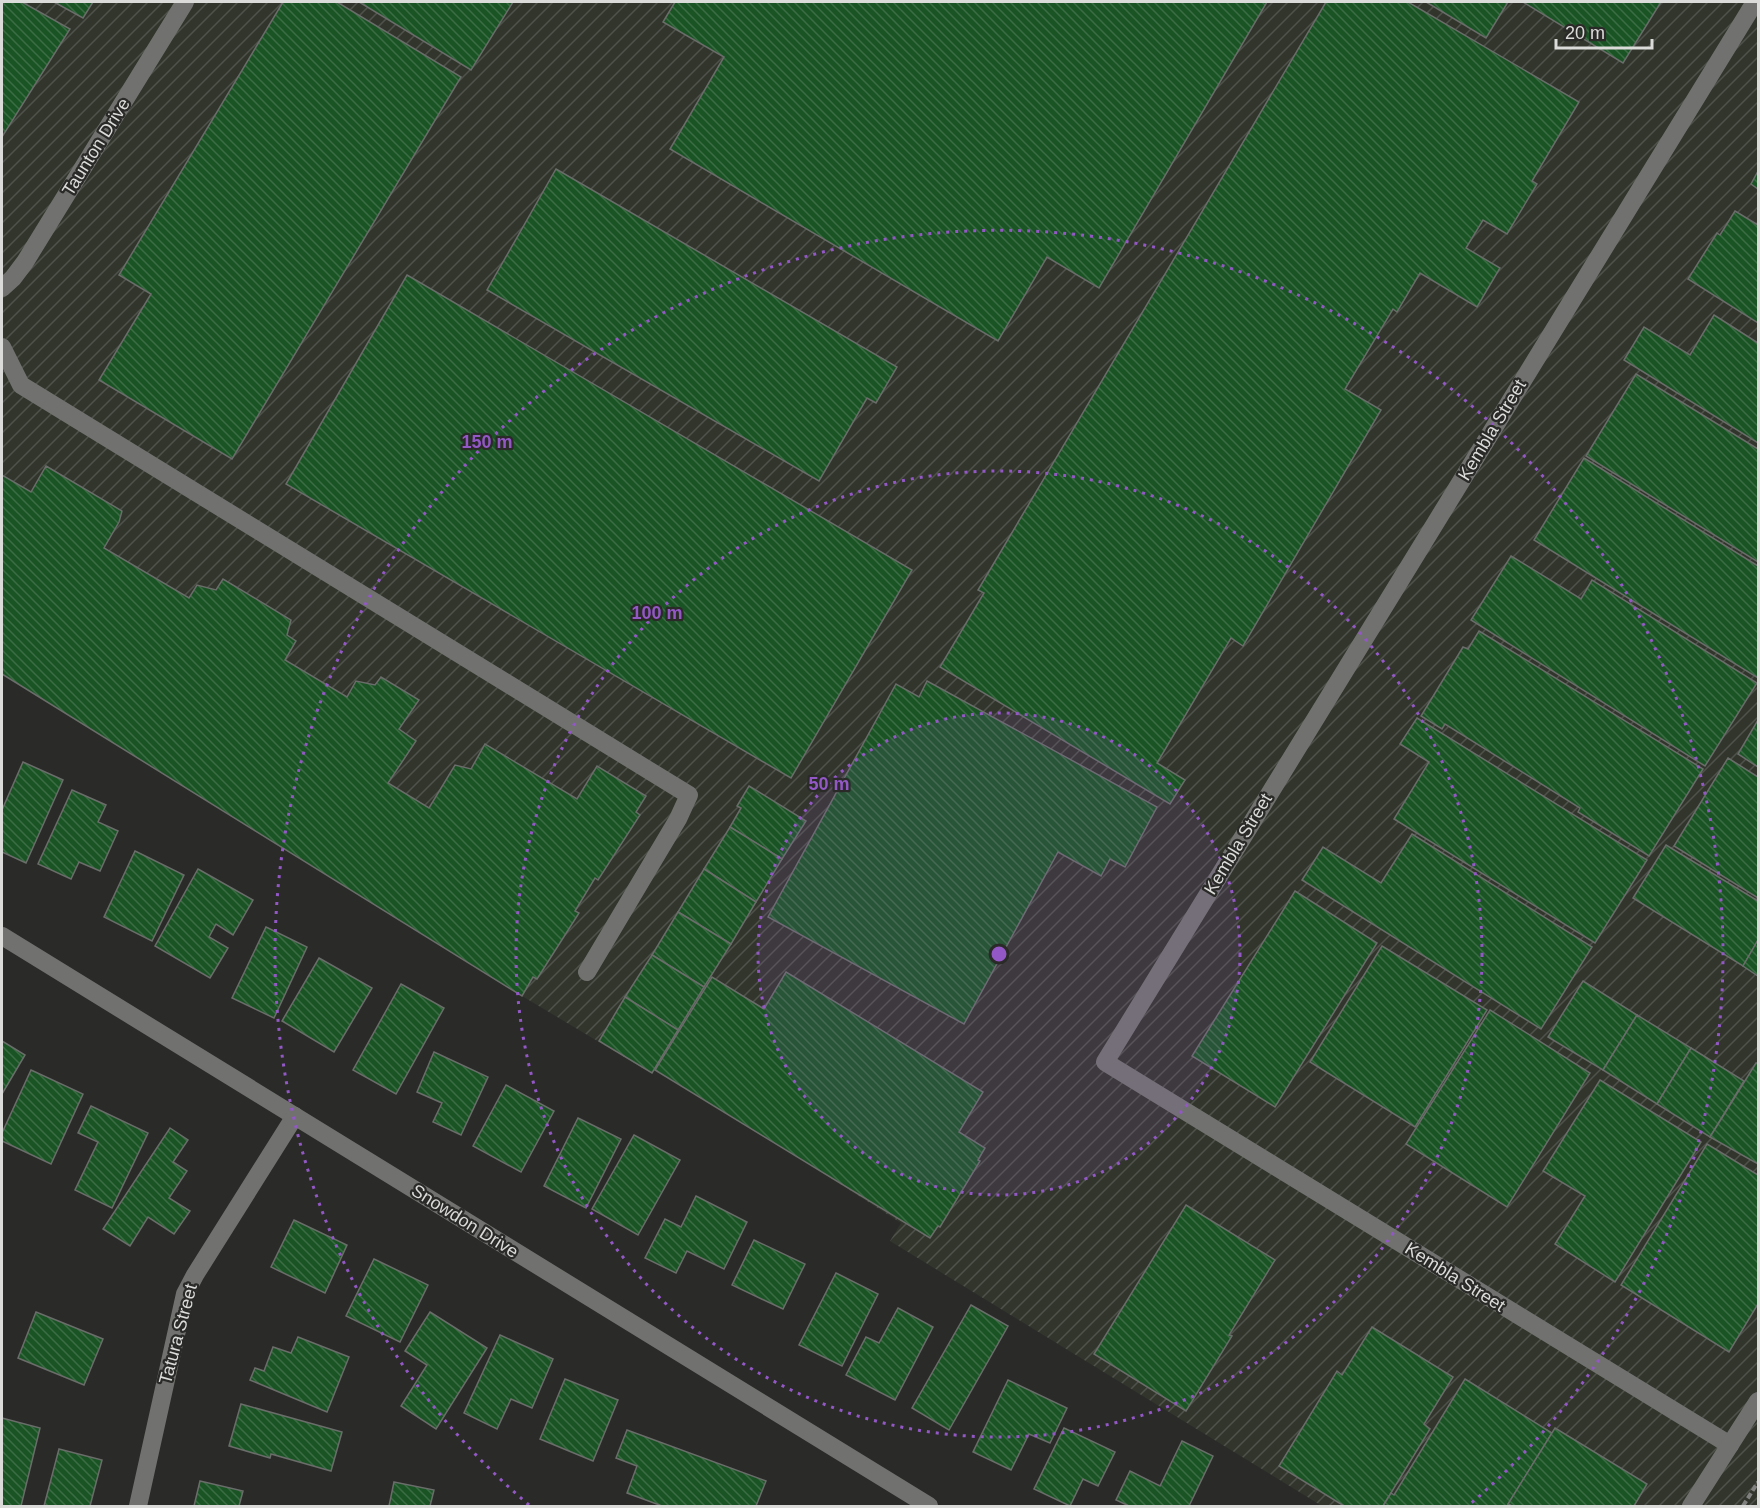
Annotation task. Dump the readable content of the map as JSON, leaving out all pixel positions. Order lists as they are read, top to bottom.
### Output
{
  "streets": {
    "street": [
      "Taunton Drive",
      "Kembla Street",
      "Snowdon Drive",
      "Tatura Street"
    ]
  },
  "crossings": [
    ["Snowdon Drive", "Tatura Street"]
  ],
  "scale_bar": "20 m",
  "rings": ["150 m", "100 m", "50 m"]
}
